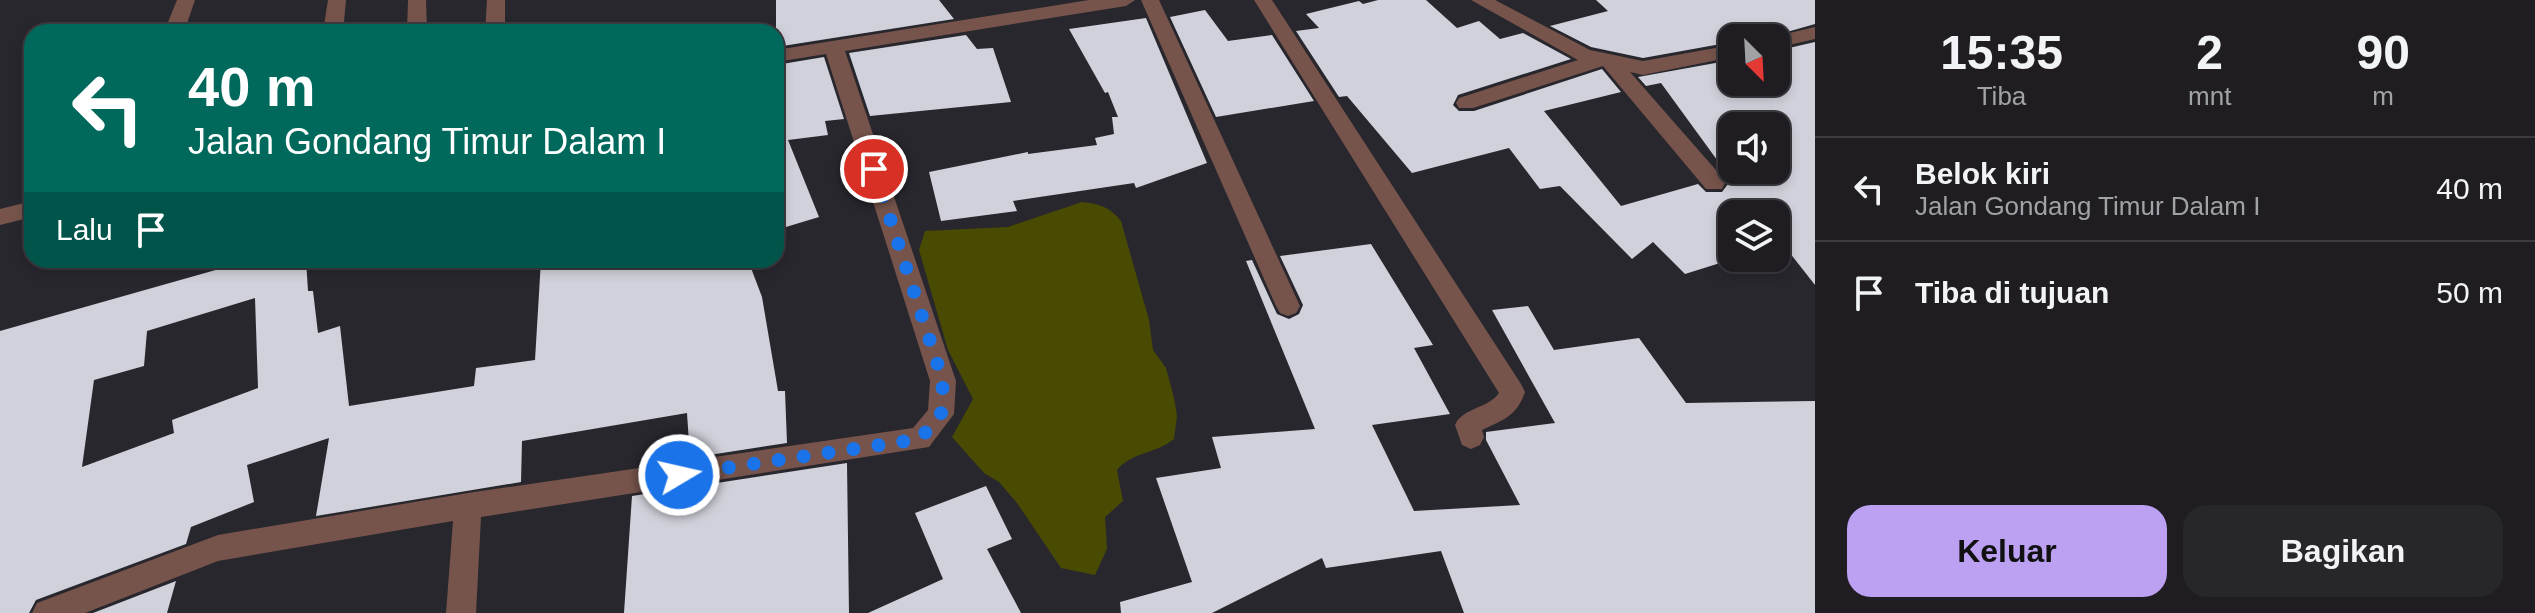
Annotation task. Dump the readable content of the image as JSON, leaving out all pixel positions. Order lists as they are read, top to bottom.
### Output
{
  "north": "bottom right",
  "page": {
    "eta": [
      "15:35",
      "Tiba",
      "2",
      "mnt",
      "90",
      "m"
    ],
    "turn": ["40 m", "Jalan Gondang Timur Dalam I"],
    "list": [
      {
        "name": "Belok kiri",
        "note": "Jalan Gondang Timur Dalam I",
        "value": "40 m"
      },
      {
        "name": "Tiba di tujuan",
        "value": "50 m"
      }
    ],
    "then": "Lalu",
    "buttons": ["Keluar", "Bagikan"]
  }
}
